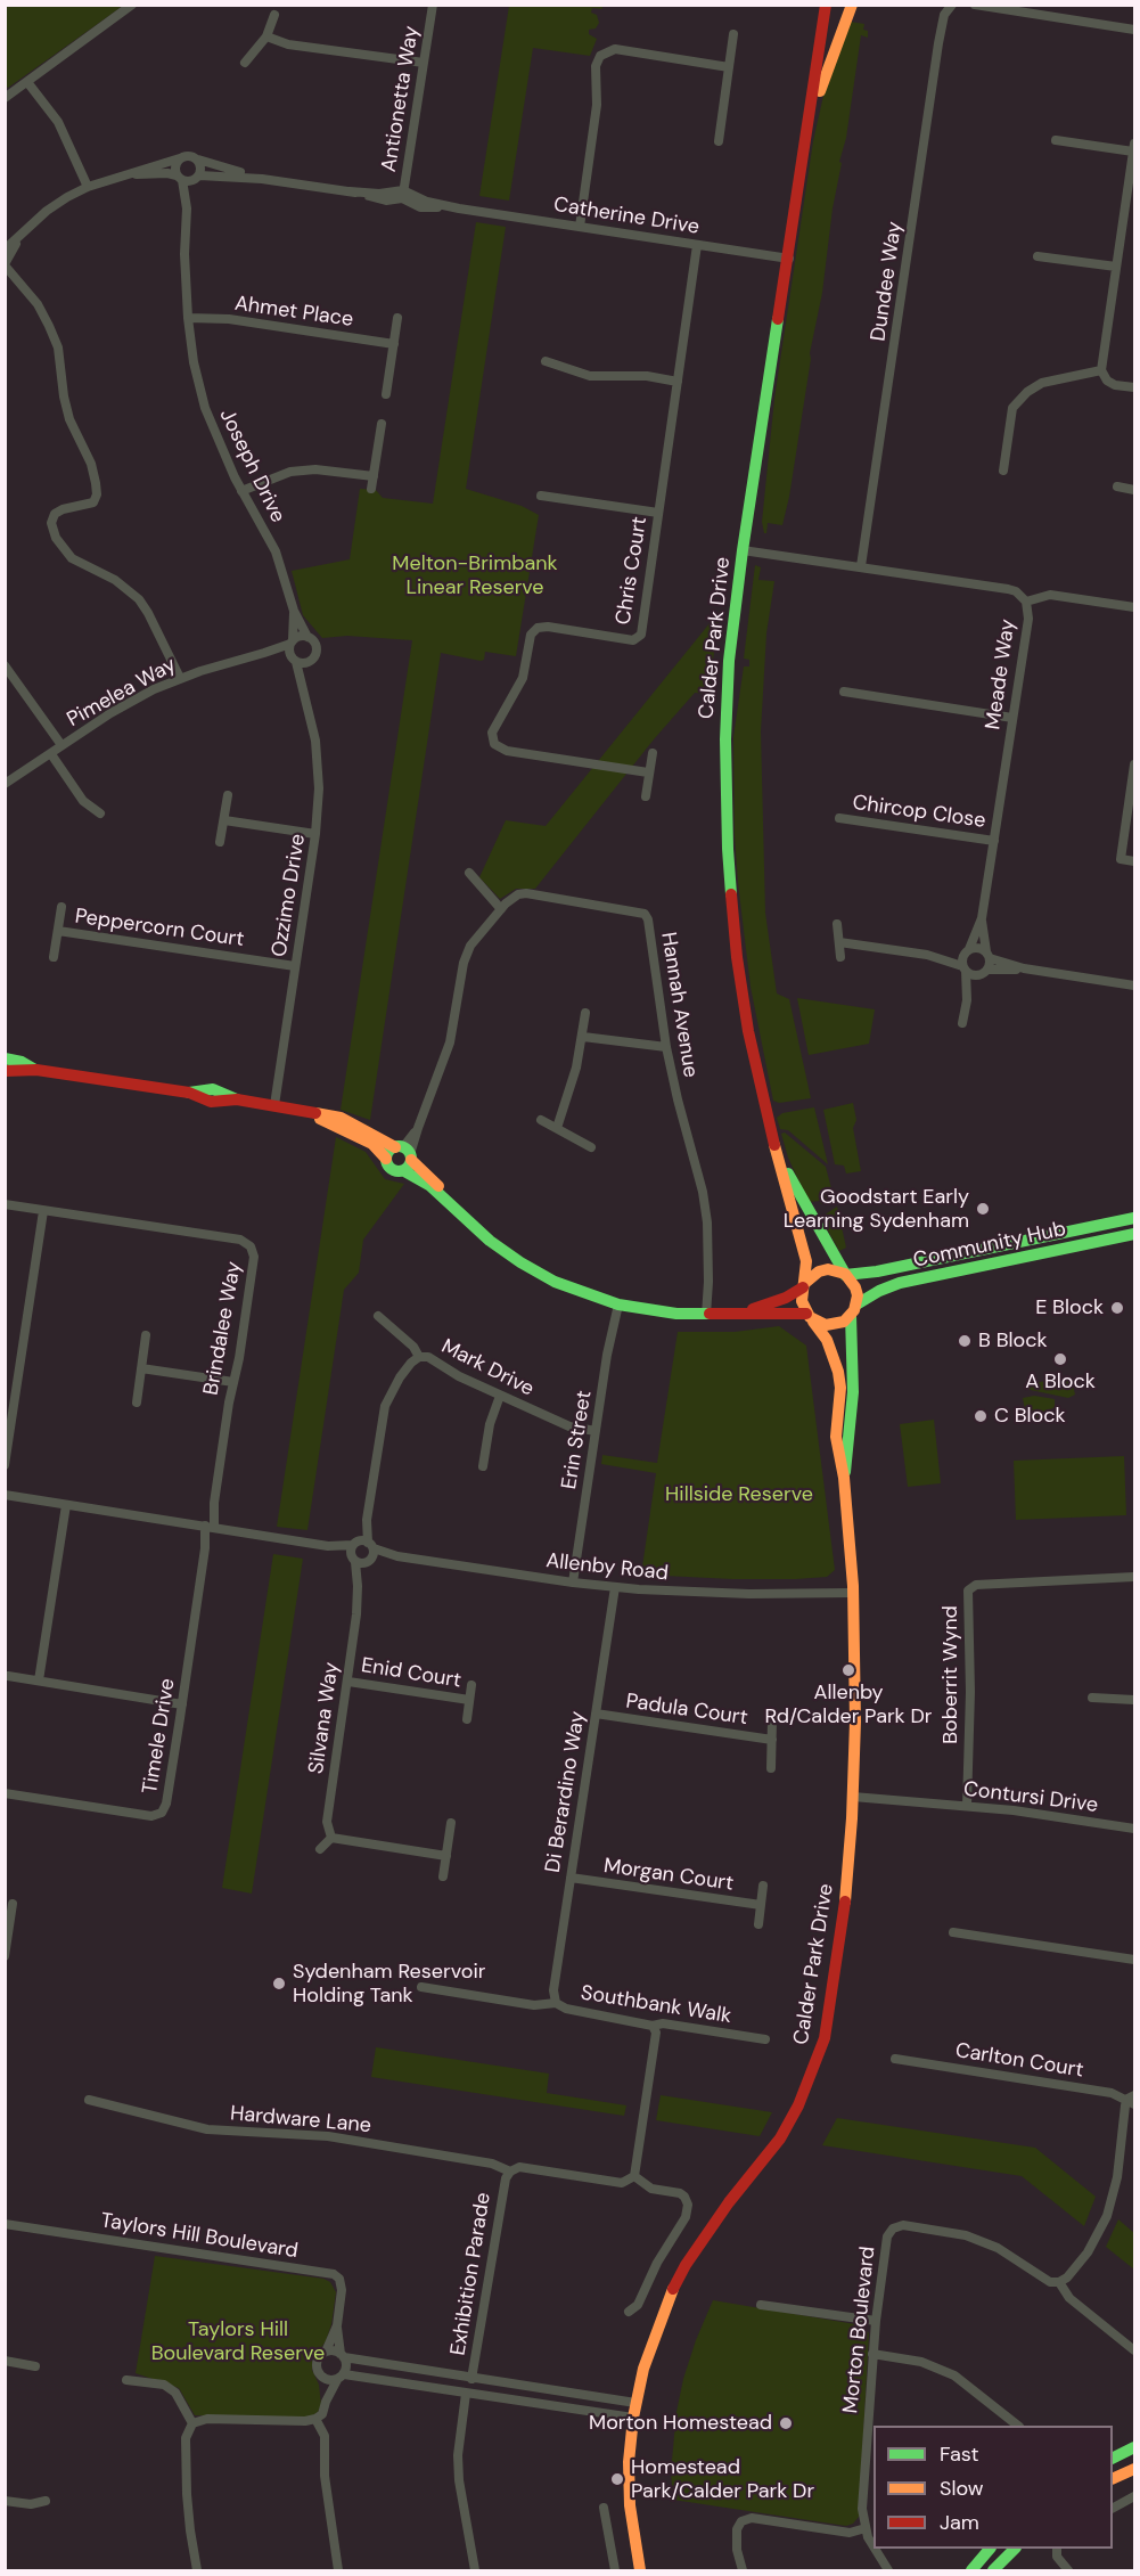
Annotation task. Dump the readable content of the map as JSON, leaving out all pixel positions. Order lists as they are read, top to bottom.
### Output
{
  "streets": {
    "street": [
      "Antionetta Way",
      "Catherine Drive",
      "Dundee Way",
      "Ahmet Place",
      "Joseph Drive",
      "Chris Court",
      "Calder Park Drive",
      "Meade Way",
      "Pimelea Way",
      "Chircop Close",
      "Ozzimo Drive",
      "Peppercorn Court",
      "Hannah Avenue",
      "Community Hub",
      "Brindalee Way",
      "Mark Drive",
      "Erin Street",
      "Allenby Road",
      "Enid Court",
      "Boberrit Wynd",
      "Padula Court",
      "Silvana Way",
      "Timele Drive",
      "Di Berardino Way",
      "Contursi Drive",
      "Morgan Court",
      "Southbank Walk",
      "Carlton Court",
      "Hardware Lane",
      "Taylors Hill Boulevard",
      "Exhibition Parade",
      "Morton Boulevard"
    ]
  },
  "crossings": [
    ["Antionetta Way", "Catherine Drive"],
    ["Catherine Drive", "Joseph Drive"],
    ["Catherine Drive", "Chris Court"],
    ["Catherine Drive", "Calder Park Drive"],
    ["Dundee Way", "Meade Way"],
    ["Ahmet Place", "Joseph Drive"],
    ["Joseph Drive", "Pimelea Way"],
    ["Joseph Drive", "Ozzimo Drive"],
    ["Calder Park Drive", "Meade Way"],
    ["Calder Park Drive", "Community Hub"],
    ["Calder Park Drive", "Allenby Road"],
    ["Calder Park Drive", "Contursi Drive"],
    ["Meade Way", "Chircop Close"],
    ["Pimelea Way", "Ozzimo Drive"],
    ["Ozzimo Drive", "Peppercorn Court"],
    ["Brindalee Way", "Allenby Road"],
    ["Brindalee Way", "Timele Drive"],
    ["Mark Drive", "Erin Street"],
    ["Erin Street", "Allenby Road"],
    ["Allenby Road", "Silvana Way"],
    ["Allenby Road", "Timele Drive"],
    ["Allenby Road", "Di Berardino Way"],
    ["Enid Court", "Silvana Way"],
    ["Boberrit Wynd", "Contursi Drive"],
    ["Padula Court", "Di Berardino Way"],
    ["Di Berardino Way", "Morgan Court"],
    ["Di Berardino Way", "Southbank Walk"],
    ["Hardware Lane", "Exhibition Parade"]
  ],
  "parks": ["Melton-Brimbank Linear Reserve", "Hillside Reserve", "Taylors Hill Boulevard Reserve"],
  "places": [
    "Goodstart Early Learning Sydenham",
    "E Block",
    "B Block",
    "A Block",
    "C Block",
    "Allenby Rd/Calder Park Dr",
    "Sydenham Reservoir Holding Tank",
    "Morton Homestead",
    "Homestead Park/Calder Park Dr"
  ],
  "legend": ["Fast", "Slow", "Jam"]
}
